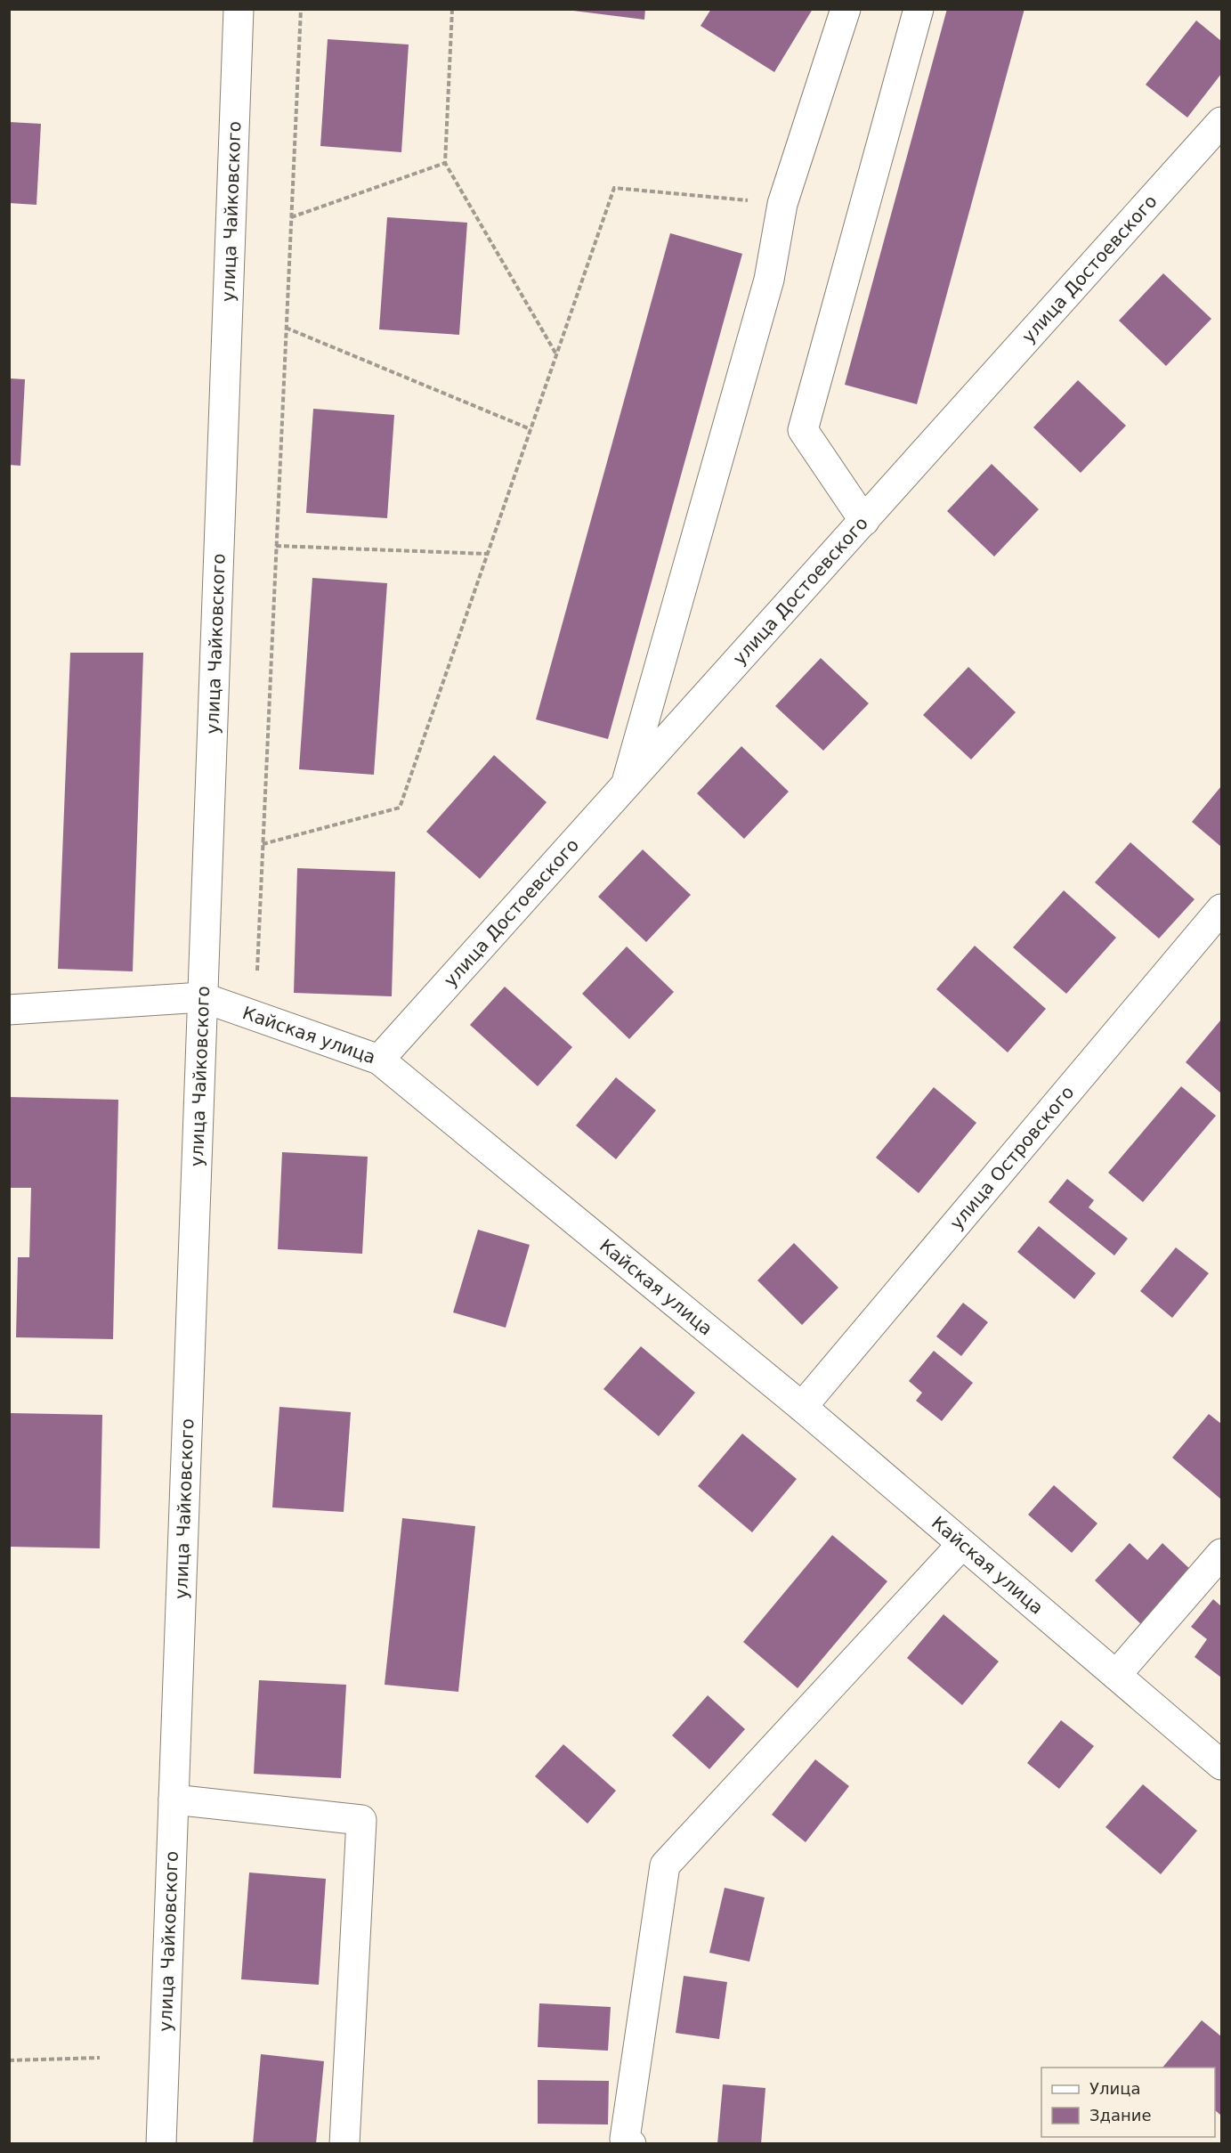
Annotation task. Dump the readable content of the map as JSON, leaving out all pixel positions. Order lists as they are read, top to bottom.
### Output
{
  "streets": {
    "street": [
      "улица Чайковского",
      "улица Достоевского",
      "Кайская улица",
      "улица Островского"
    ]
  },
  "crossings": [
    ["улица Чайковского", "Кайская улица"],
    ["улица Достоевского", "Кайская улица"],
    ["Кайская улица", "улица Островского"]
  ],
  "legend": ["Улица", "Здание"]
}
